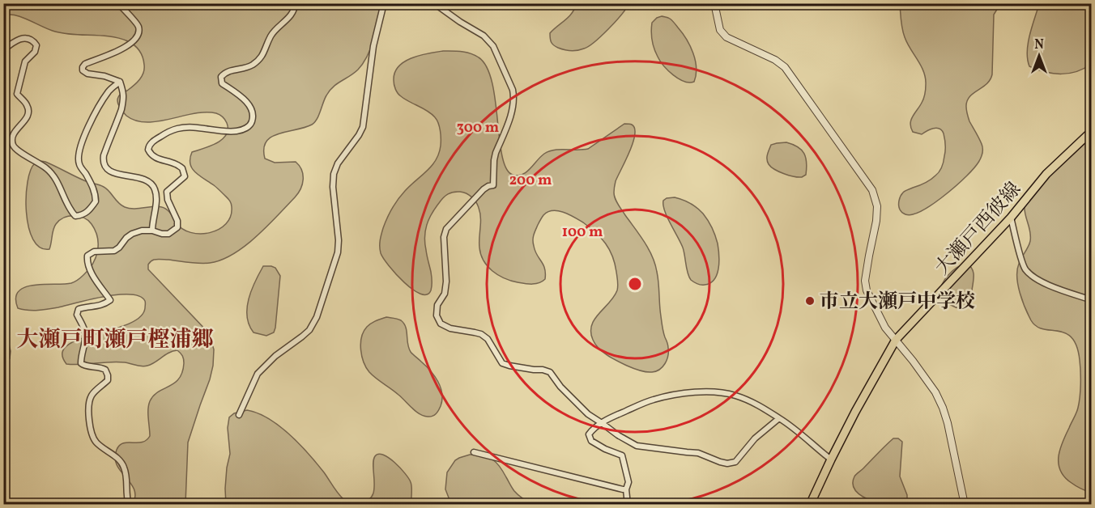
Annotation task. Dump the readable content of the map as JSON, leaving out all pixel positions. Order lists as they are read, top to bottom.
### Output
{
  "streets": {
    "main road": ["大瀬戸西彼線"]
  },
  "districts": ["大瀬戸町瀬戸樫浦郷"],
  "places": ["市立大瀬戸中学校"],
  "north": "top",
  "rings": ["300 m", "200 m", "100 m"]
}
